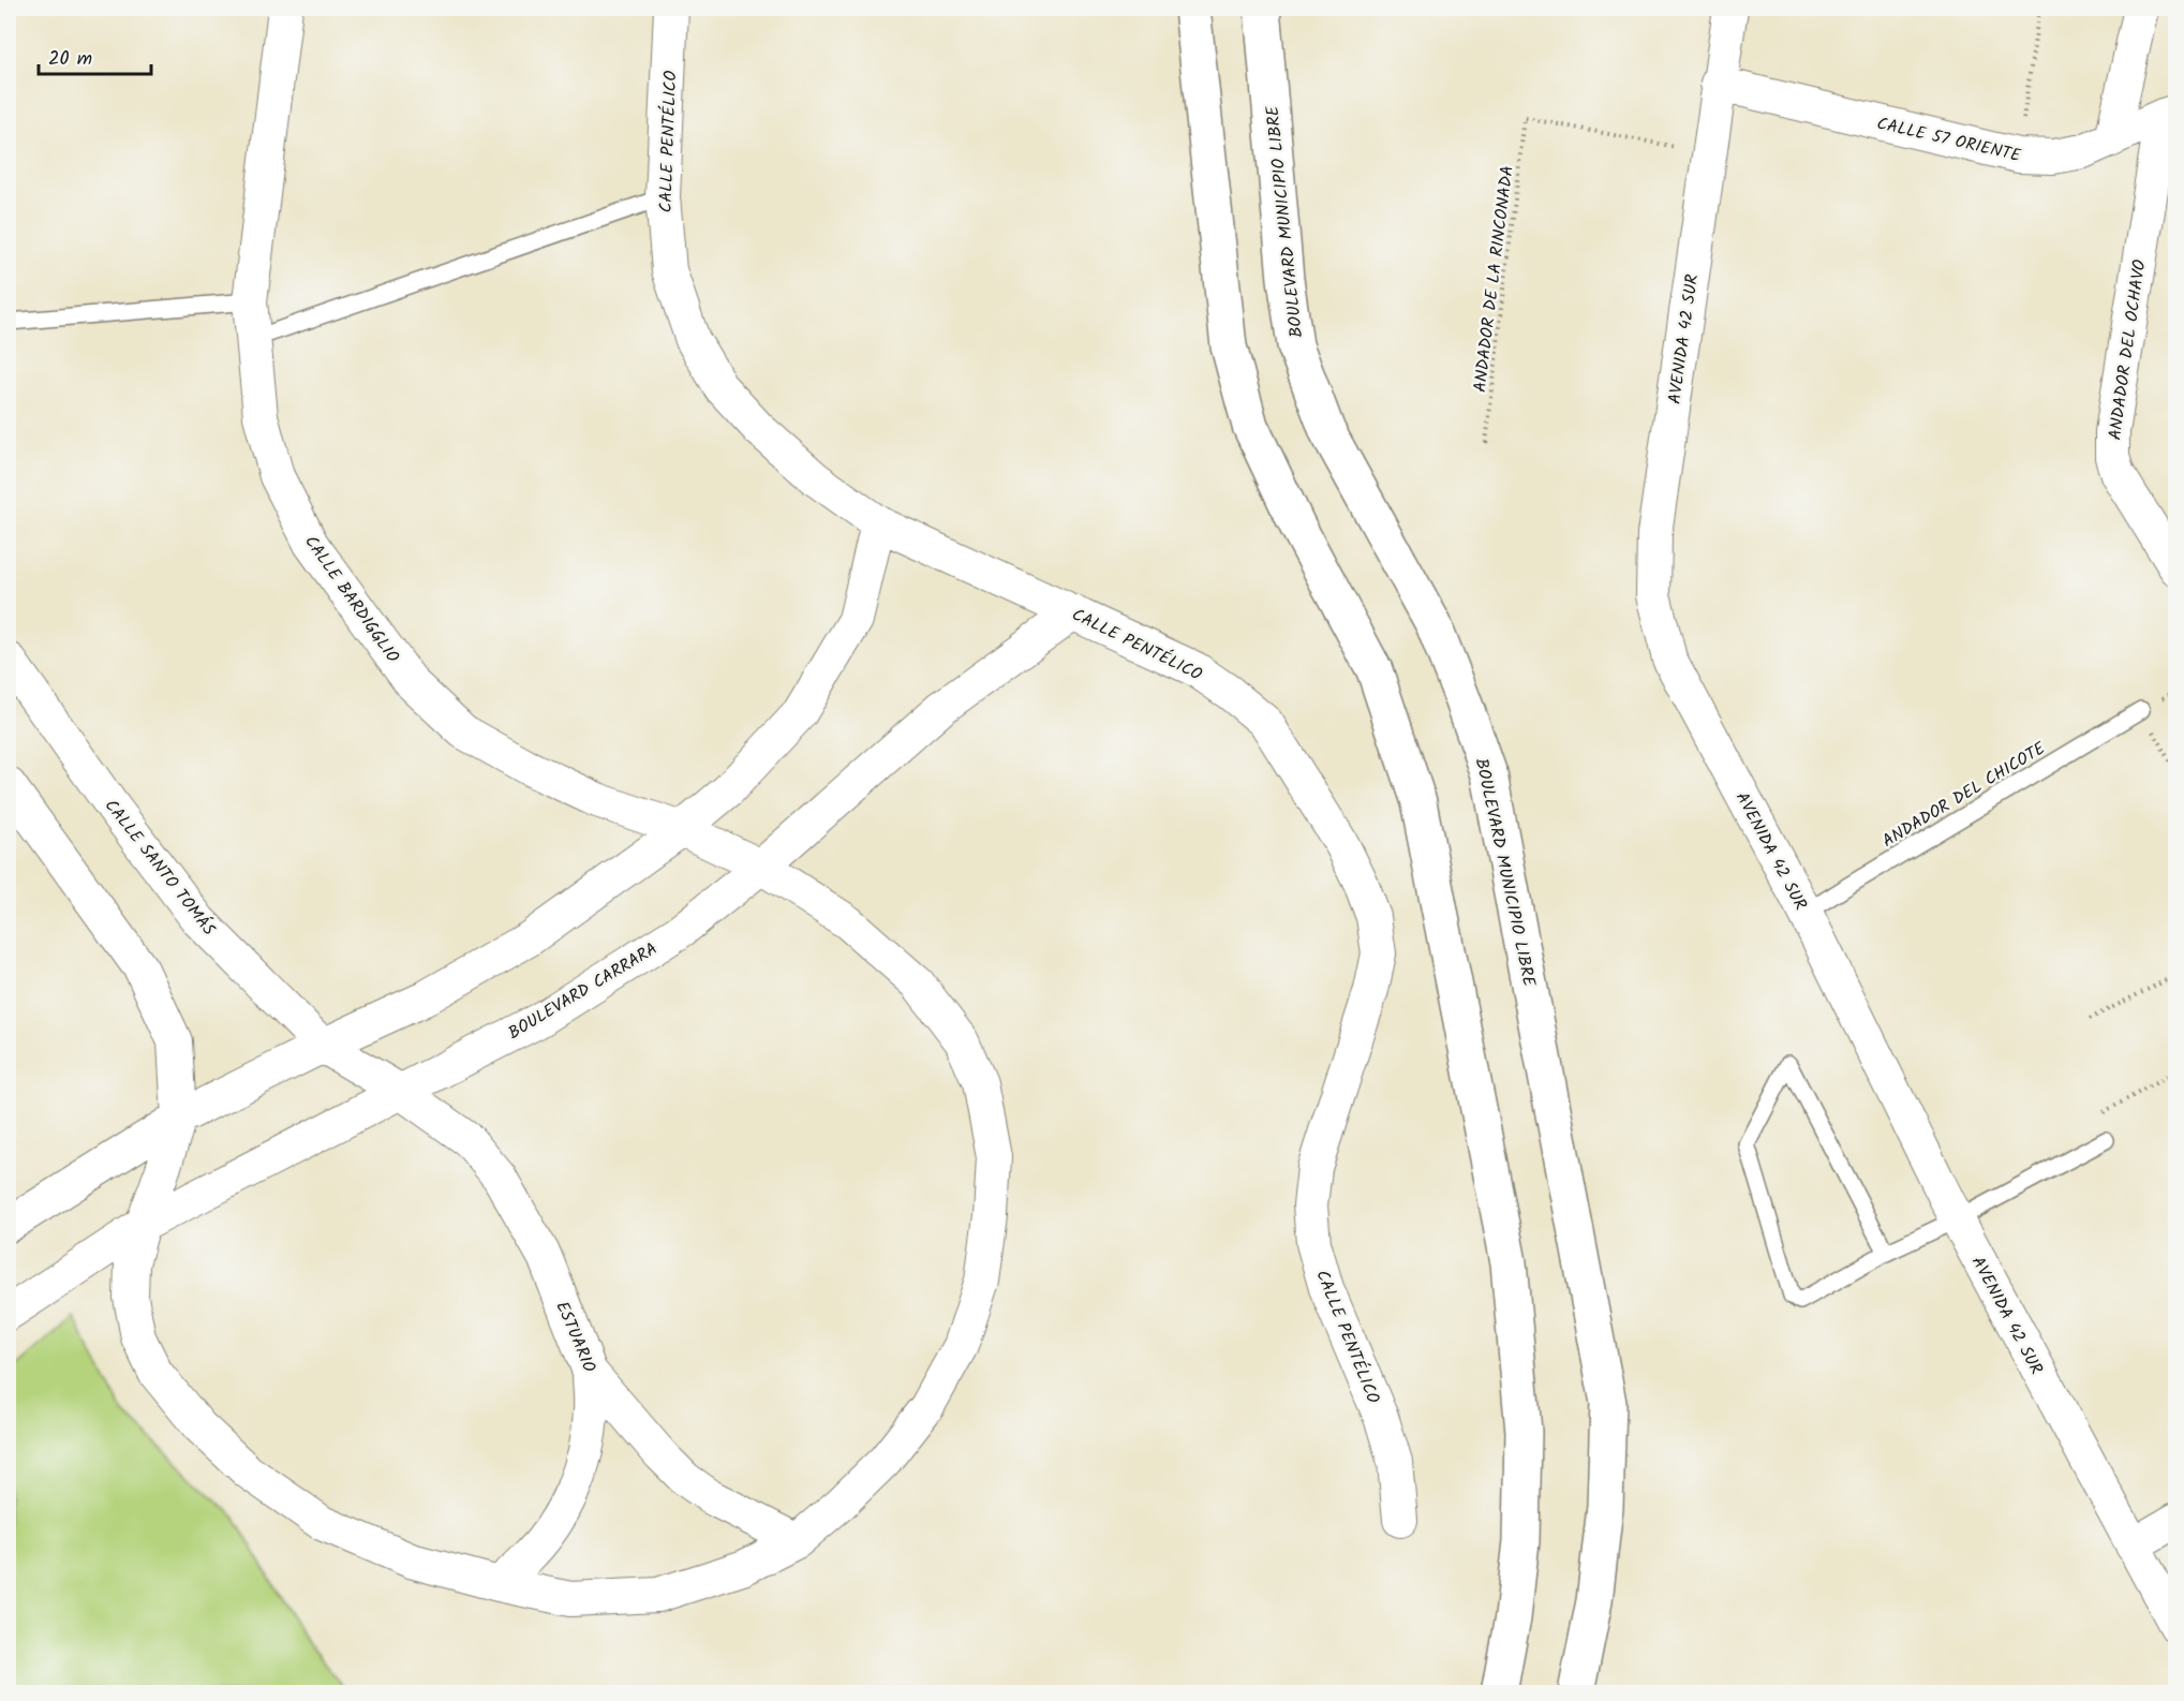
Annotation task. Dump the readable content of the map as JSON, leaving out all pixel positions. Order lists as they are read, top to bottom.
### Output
{
  "streets": {
    "main road": ["BOULEVARD MUNICIPIO LIBRE"],
    "street": [
      "CALLE 57 ORIENTE",
      "CALLE PENTÉLICO",
      "AVENIDA 42 SUR",
      "ANDADOR DEL OCHAVO",
      "CALLE BARDIGGLIO",
      "CALLE SANTO TOMÁS",
      "BOULEVARD CARRARA",
      "ESTUARIO"
    ],
    "lane": ["ANDADOR DEL CHICOTE"],
    "path": ["ANDADOR DE LA RINCONADA"]
  },
  "crossings": [
    ["CALLE 57 ORIENTE", "AVENIDA 42 SUR"],
    ["CALLE 57 ORIENTE", "ANDADOR DEL OCHAVO"],
    ["CALLE PENTÉLICO", "BOULEVARD CARRARA"],
    ["ANDADOR DE LA RINCONADA", "AVENIDA 42 SUR"],
    ["AVENIDA 42 SUR", "ANDADOR DEL CHICOTE"],
    ["CALLE BARDIGGLIO", "BOULEVARD CARRARA"],
    ["CALLE BARDIGGLIO", "ESTUARIO"],
    ["CALLE SANTO TOMÁS", "BOULEVARD CARRARA"],
    ["CALLE SANTO TOMÁS", "ESTUARIO"],
    ["BOULEVARD CARRARA", "ESTUARIO"]
  ],
  "scale_bar": "20 m"
}
